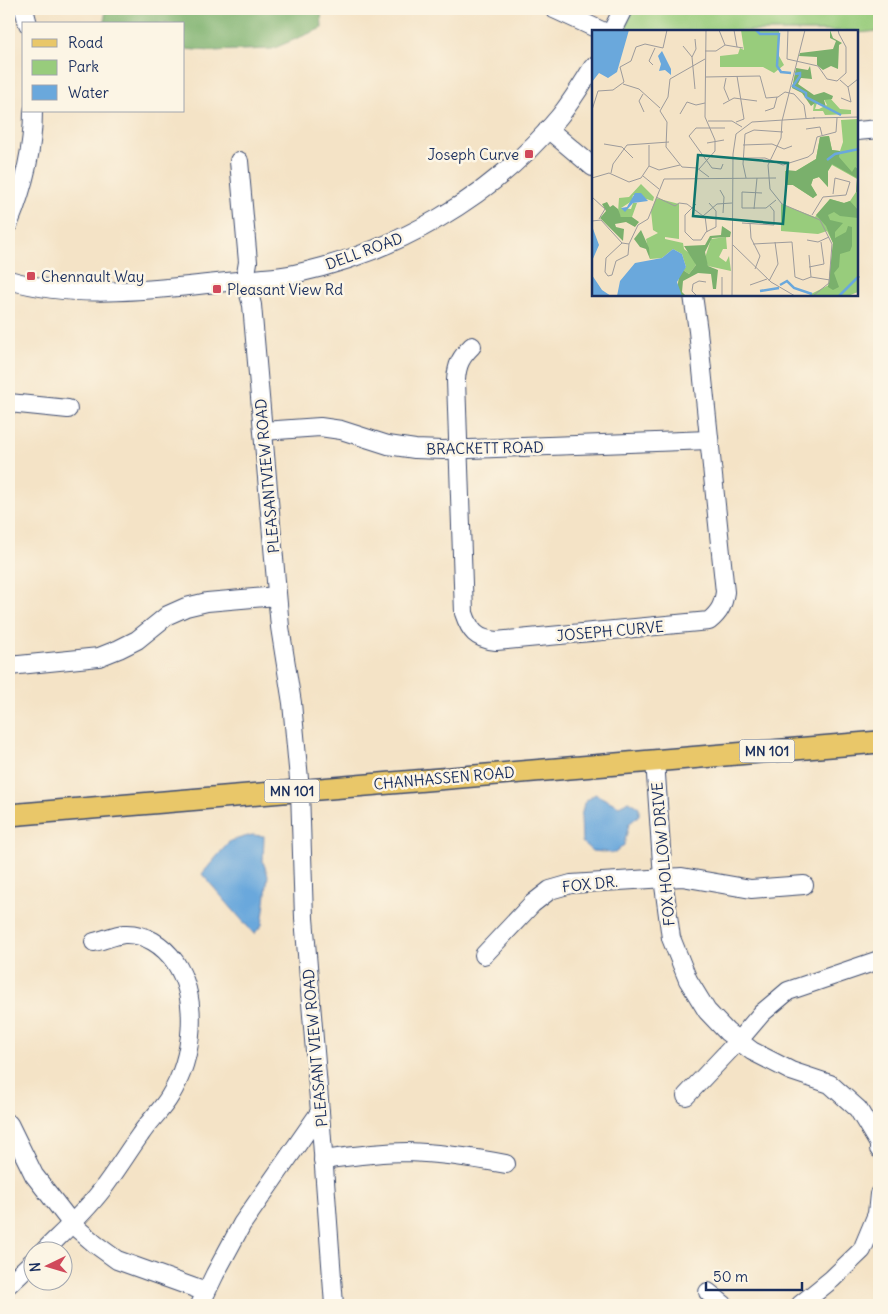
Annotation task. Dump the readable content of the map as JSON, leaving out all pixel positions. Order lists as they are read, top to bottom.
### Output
{
  "streets": {
    "main road": ["MN 101", "CHANHASSEN ROAD"],
    "street": [
      "DELL ROAD",
      "BRACKETT ROAD",
      "PLEASANTVIEW ROAD",
      "JOSEPH CURVE",
      "FOX HOLLOW DRIVE",
      "FOX DR.",
      "PLEASANT VIEW ROAD"
    ]
  },
  "crossings": [
    ["DELL ROAD", "PLEASANTVIEW ROAD"],
    ["BRACKETT ROAD", "PLEASANTVIEW ROAD"],
    ["BRACKETT ROAD", "JOSEPH CURVE"],
    ["PLEASANTVIEW ROAD", "CHANHASSEN ROAD"],
    ["PLEASANTVIEW ROAD", "PLEASANT VIEW ROAD"],
    ["CHANHASSEN ROAD", "FOX HOLLOW DRIVE"],
    ["CHANHASSEN ROAD", "PLEASANT VIEW ROAD"],
    ["FOX HOLLOW DRIVE", "FOX DR."]
  ],
  "places": {
    "transit": ["Joseph Curve", "Chennault Way", "Pleasant View Rd"]
  },
  "legend": ["Road", "Park", "Water"],
  "scale_bar": "50 m",
  "north": "left"
}
